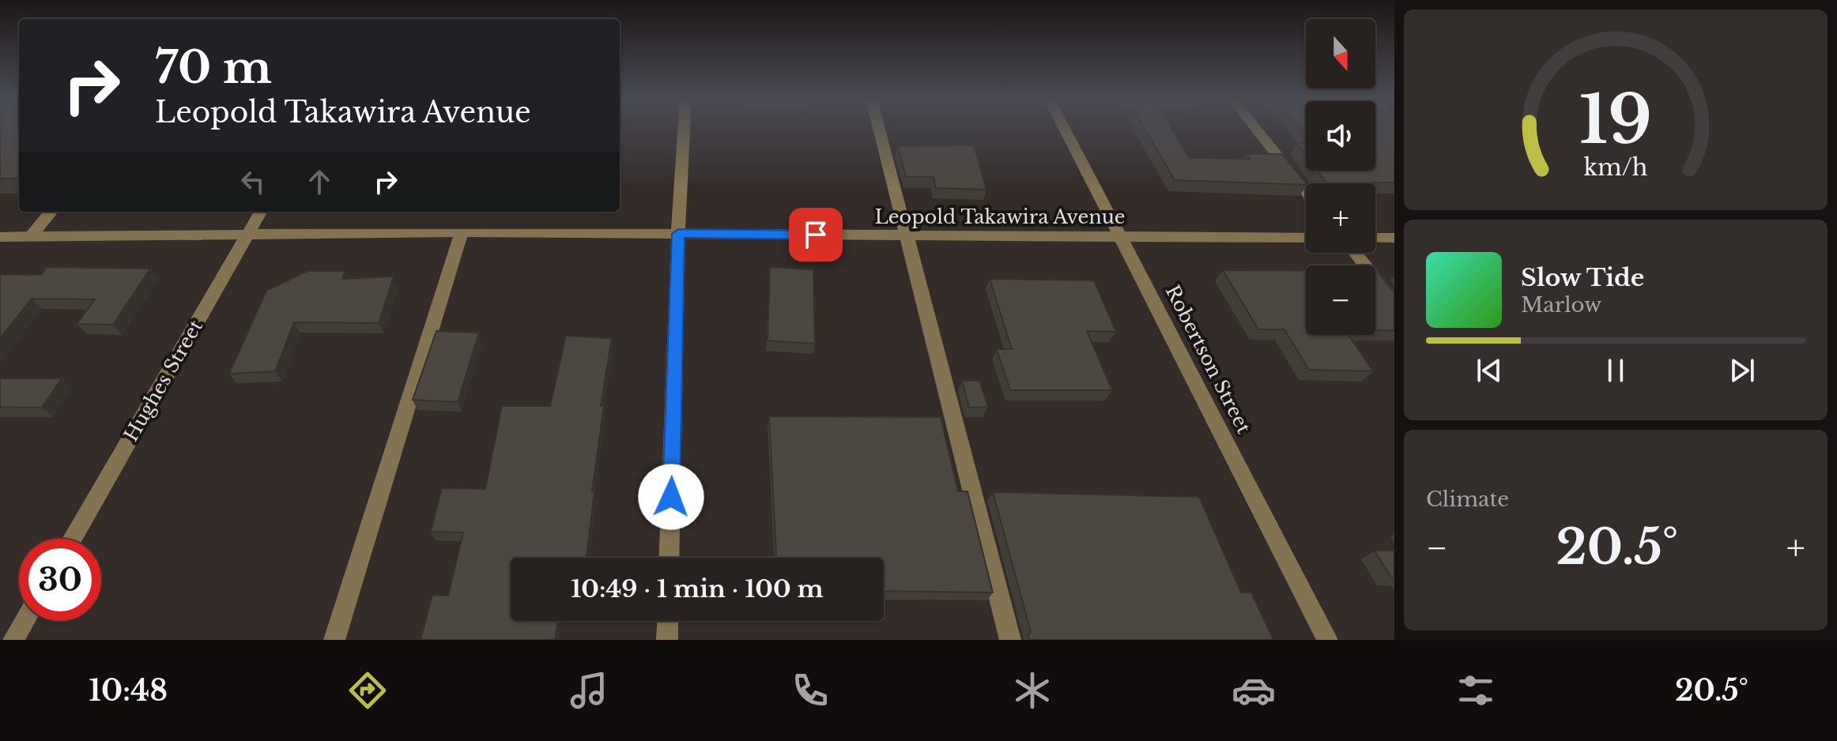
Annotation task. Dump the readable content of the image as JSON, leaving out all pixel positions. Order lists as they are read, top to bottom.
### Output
{
  "streets": {
    "street": ["Leopold Takawira Avenue", "Robertson Street", "Hughes Street"]
  },
  "crossings": [
    ["Leopold Takawira Avenue", "Robertson Street"],
    ["Leopold Takawira Avenue", "Hughes Street"]
  ],
  "north": "bottom",
  "page": {
    "map_buttons": ["+", "−"],
    "turn": ["70 m", "Leopold Takawira Avenue"],
    "song": ["Slow Tide", "Marlow"],
    "tile": "Climate",
    "heat": ["−", "20.5°", "+"],
    "limit": "30",
    "trip": "10:49 · 1 min · 100 m",
    "tabs": ["10:48", "20.5°"],
    "gauge": ["19", "km/h"]
  }
}
